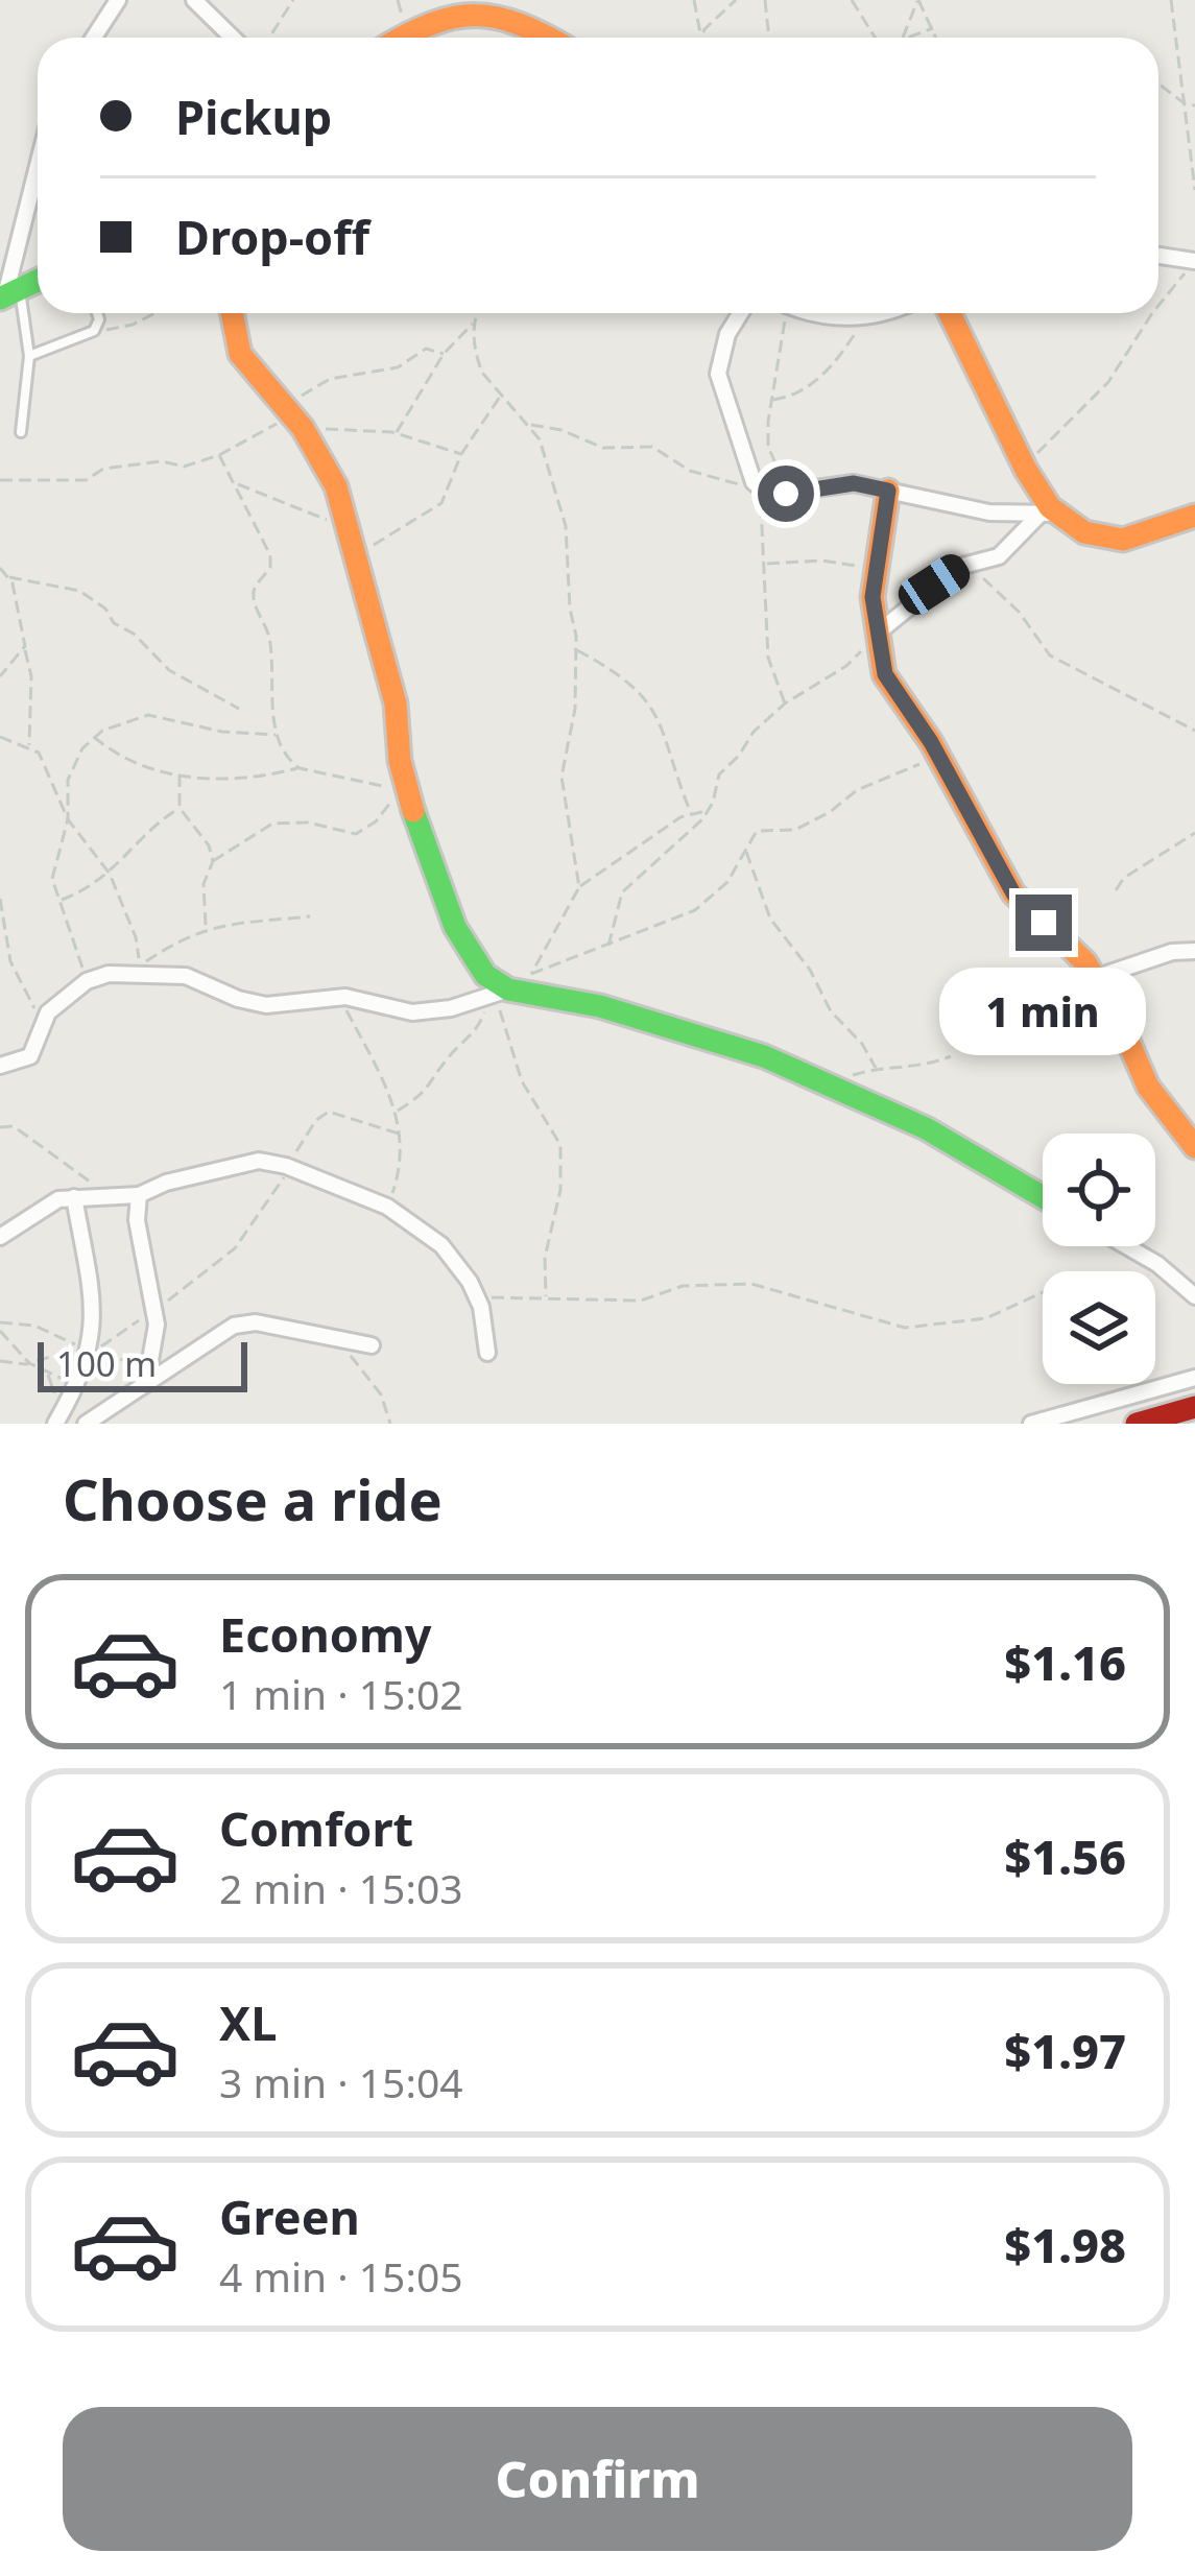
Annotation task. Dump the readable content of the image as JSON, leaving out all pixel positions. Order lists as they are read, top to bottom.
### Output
{
  "scale_bar": "100 m",
  "page": {
    "banner": ["Pickup", "Drop-off"],
    "bubble": "1 min",
    "scale": "100 m",
    "heading": "Choose a ride",
    "list": [
      {
        "name": "Economy",
        "note": "1 min · 15:02",
        "value": "$1.16"
      },
      {
        "name": "Comfort",
        "note": "2 min · 15:03",
        "value": "$1.56"
      },
      {
        "name": "XL",
        "note": "3 min · 15:04",
        "value": "$1.97"
      },
      {
        "name": "Green",
        "note": "4 min · 15:05",
        "value": "$1.98"
      }
    ],
    "buttons": "Confirm"
  }
}
